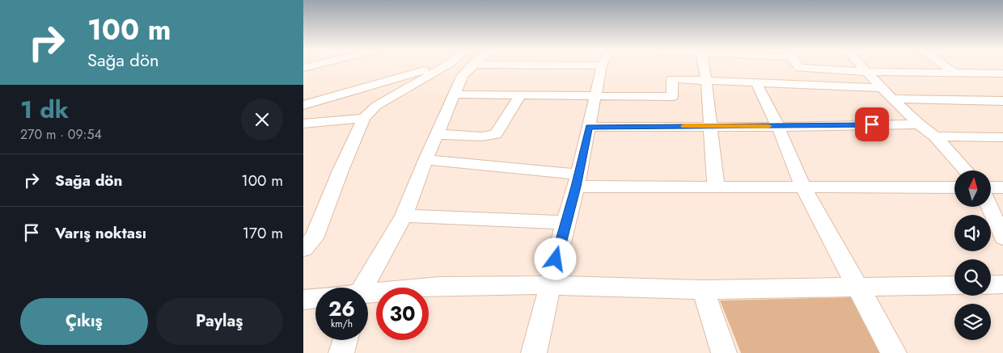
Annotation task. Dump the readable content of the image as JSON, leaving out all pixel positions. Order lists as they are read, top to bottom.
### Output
{
  "north": "top",
  "page": {
    "turn": ["100 m", "Sağa dön"],
    "heading": ["1 dk", "270 m · 09:54"],
    "list": [
      {
        "name": "Sağa dön",
        "value": "100 m"
      },
      {
        "name": "Varış noktası",
        "value": "170 m"
      }
    ],
    "speed": "26 km/h",
    "limit": "30",
    "buttons": ["Çıkış", "Paylaş"]
  }
}
